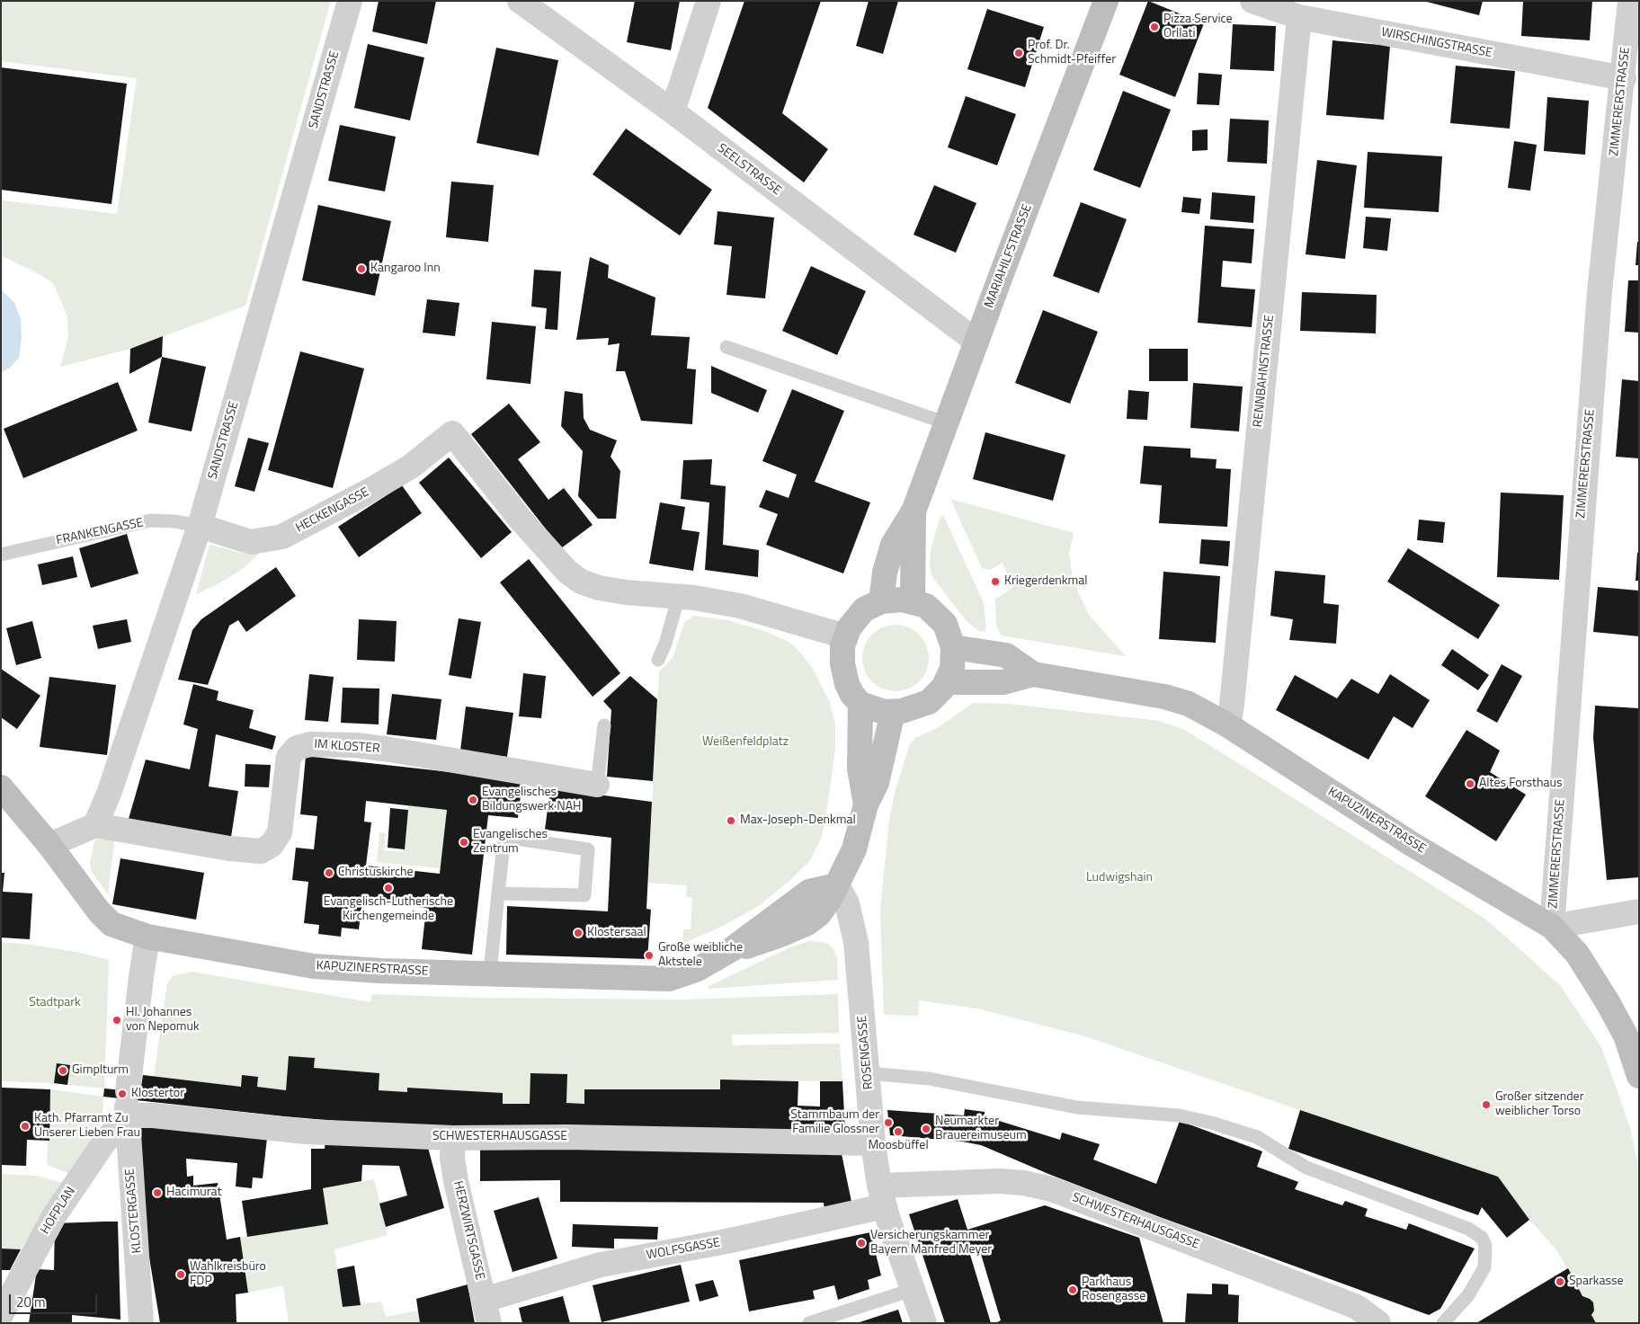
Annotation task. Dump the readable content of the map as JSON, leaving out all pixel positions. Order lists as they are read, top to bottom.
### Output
{
  "streets": {
    "street": [
      "WIRSCHINGSTRASSE",
      "SANDSTRASSE",
      "ZIMMERERSTRASSE",
      "SEELSTRASSE",
      "MARIAHILFSTRASSE",
      "RENNBAHNSTRASSE",
      "HECKENGASSE",
      "IM KLOSTER",
      "KAPUZINERSTRASSE",
      "ROSENGASSE",
      "SCHWESTERHAUSGASSE",
      "HOFPLAN",
      "KLOSTERGASSE",
      "HERZWIRTSGASSE",
      "WOLFSGASSE"
    ],
    "lane": ["FRANKENGASSE"]
  },
  "crossings": [
    ["WIRSCHINGSTRASSE", "ZIMMERERSTRASSE"],
    ["WIRSCHINGSTRASSE", "RENNBAHNSTRASSE"],
    ["SANDSTRASSE", "HECKENGASSE"],
    ["SANDSTRASSE", "FRANKENGASSE"],
    ["SANDSTRASSE", "IM KLOSTER"],
    ["ZIMMERERSTRASSE", "KAPUZINERSTRASSE"],
    ["SEELSTRASSE", "MARIAHILFSTRASSE"],
    ["MARIAHILFSTRASSE", "KAPUZINERSTRASSE"],
    ["RENNBAHNSTRASSE", "KAPUZINERSTRASSE"],
    ["HECKENGASSE", "FRANKENGASSE"],
    ["KAPUZINERSTRASSE", "ROSENGASSE"],
    ["KAPUZINERSTRASSE", "KLOSTERGASSE"],
    ["ROSENGASSE", "SCHWESTERHAUSGASSE"],
    ["ROSENGASSE", "WOLFSGASSE"],
    ["SCHWESTERHAUSGASSE", "HOFPLAN"],
    ["SCHWESTERHAUSGASSE", "KLOSTERGASSE"],
    ["SCHWESTERHAUSGASSE", "HERZWIRTSGASSE"],
    ["SCHWESTERHAUSGASSE", "WOLFSGASSE"],
    ["HOFPLAN", "KLOSTERGASSE"],
    ["HERZWIRTSGASSE", "WOLFSGASSE"]
  ],
  "parks": ["Weißenfeldplatz", "Ludwigshain", "Stadtpark"],
  "places": [
    "Pizza Service Orllati",
    "Prof. Dr. Schmidt-Pfeiffer",
    "Kangaroo Inn",
    "Kriegerdenkmal",
    "Altes Forsthaus",
    "Evangelisches Bildungswerk NAH",
    "Max-Joseph-Denkmal",
    "Evangelisches Zentrum",
    "Christuskirche",
    "Evangelisch-Lutherische Kirchengemeinde",
    "Klostersaal",
    "Große weibliche Aktstele",
    "Hl. Johannes von Nepomuk",
    "Gimplturm",
    "Klostertor",
    "Großer sitzender weiblicher Torso",
    "Stammbaum der Familie Glossner",
    "Kath. Pfarramt Zu Unserer Lieben Frau",
    "Neumarkter Brauereimuseum",
    "Moosbüffel",
    "Hacimurat",
    "Versicherungskammer Bayern Manfred Meyer",
    "Wahlkreisbüro FDP",
    "Sparkasse",
    "Parkhaus Rosengasse"
  ],
  "scale_bar": "20 m"
}
